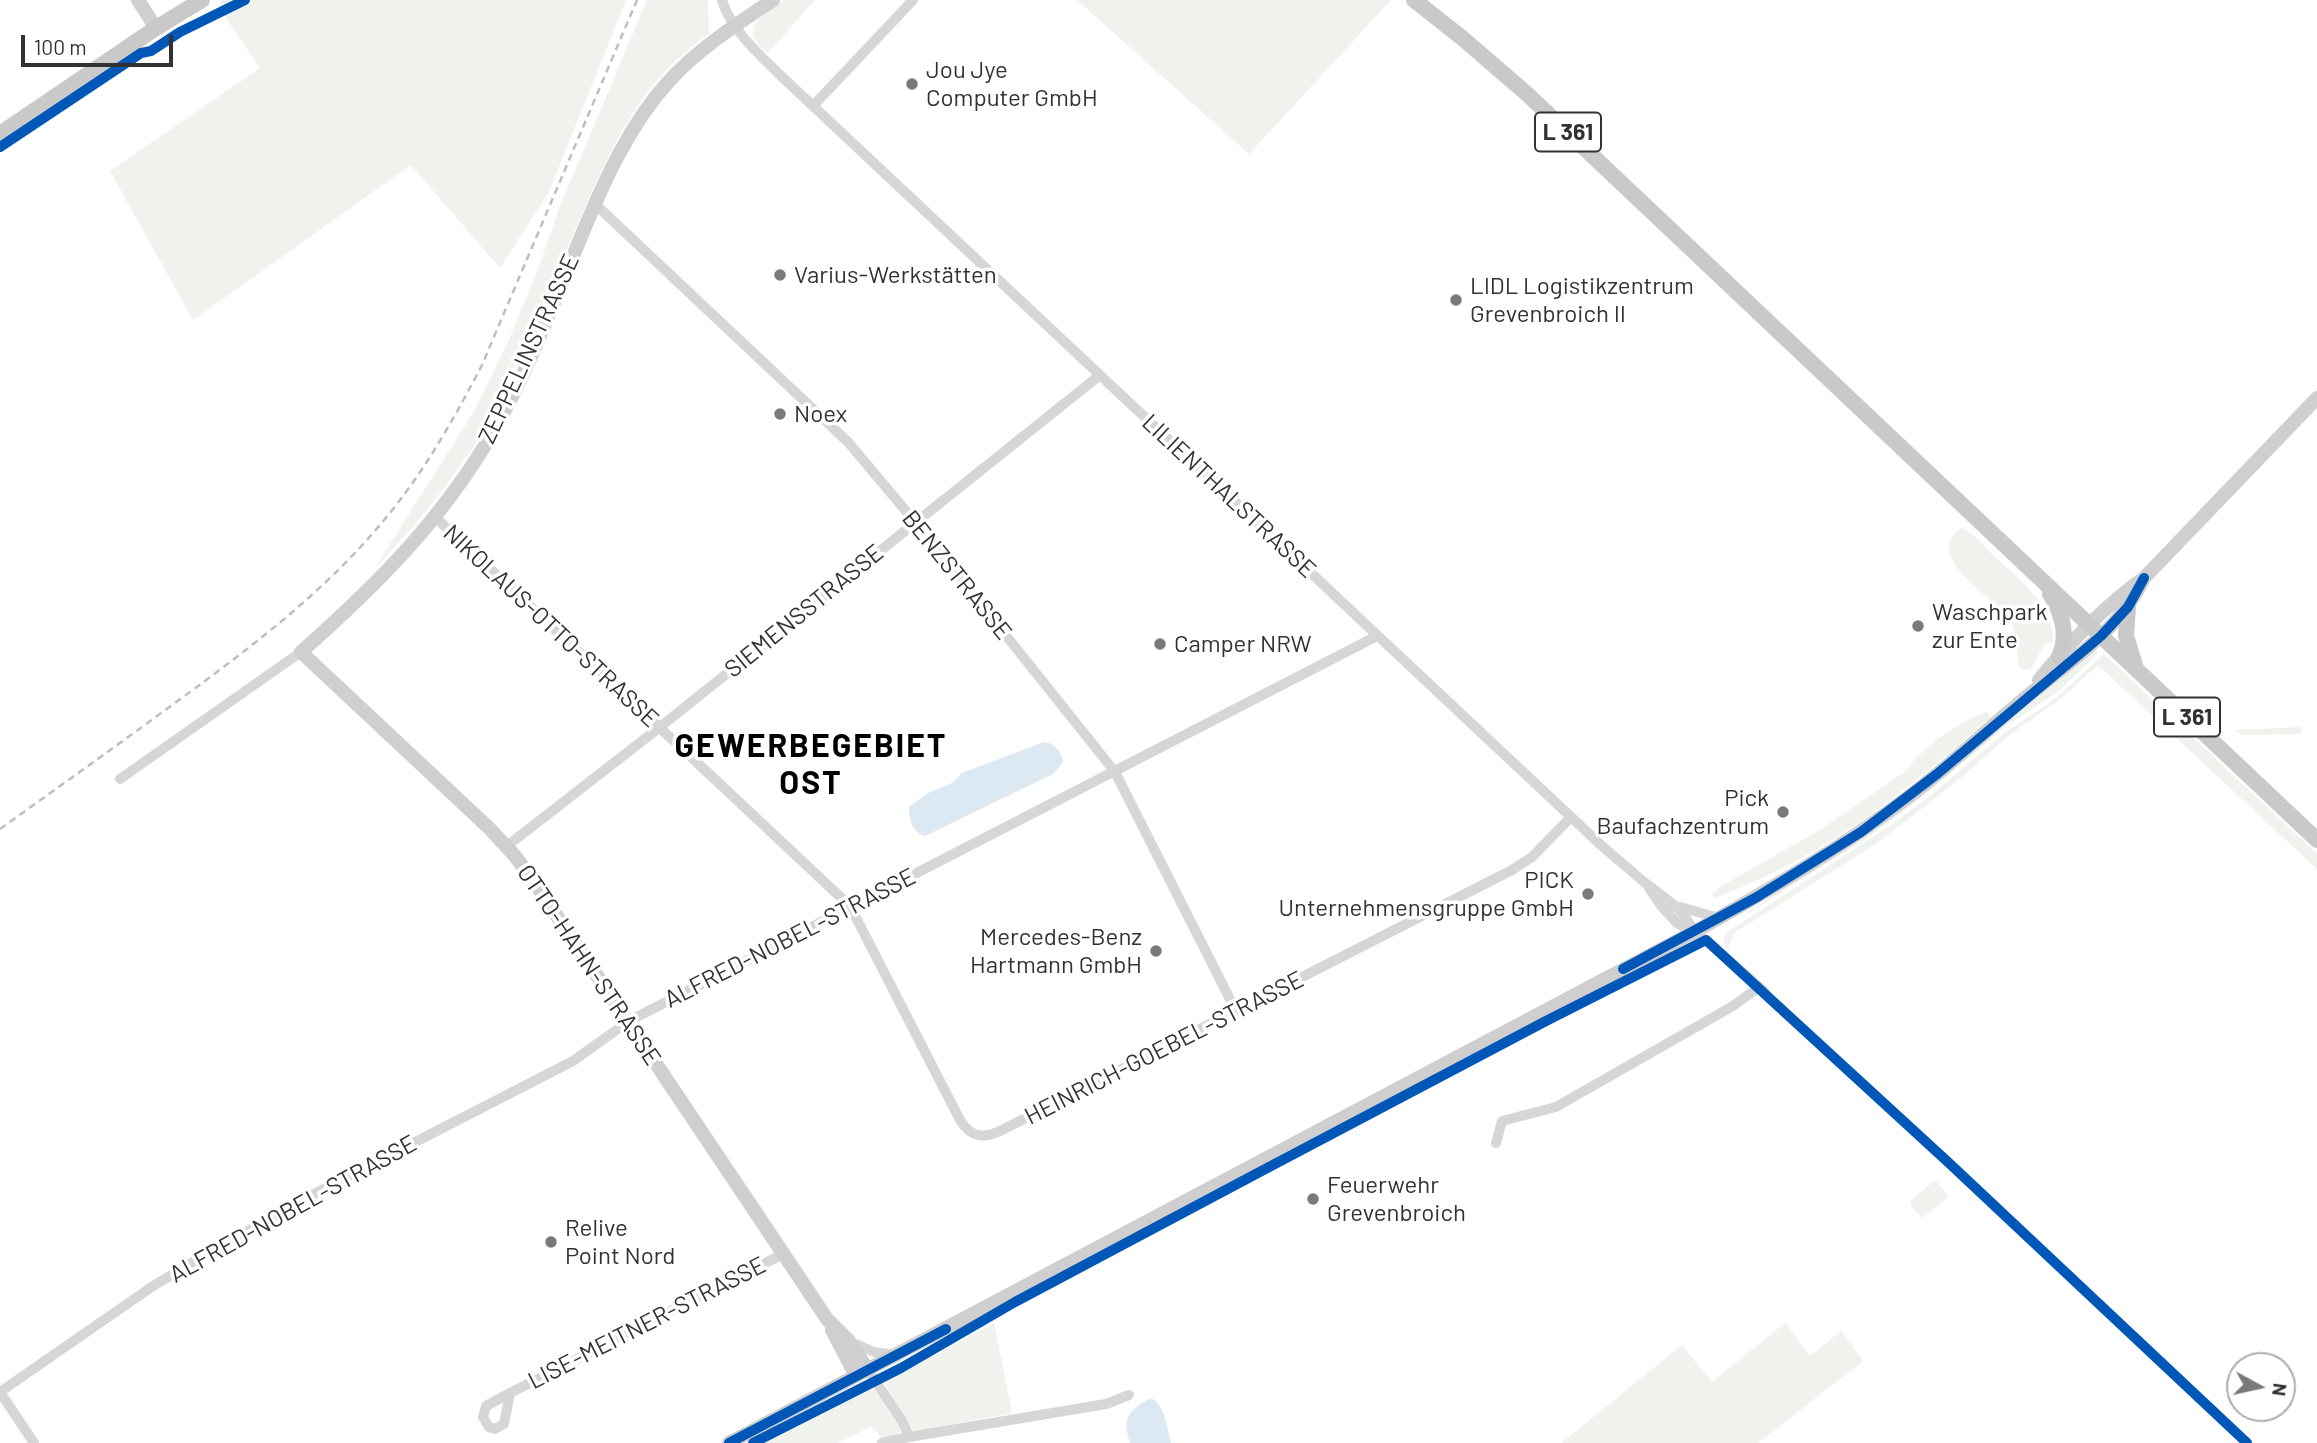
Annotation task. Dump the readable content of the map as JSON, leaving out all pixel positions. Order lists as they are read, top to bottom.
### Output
{
  "streets": {
    "main road": ["L 361"],
    "street": [
      "ZEPPELINSTRASSE",
      "LILIENTHALSTRASSE",
      "BENZSTRASSE",
      "SIEMENSSTRASSE",
      "NIKOLAUS-OTTO-STRASSE",
      "ALFRED-NOBEL-STRASSE",
      "OTTO-HAHN-STRASSE",
      "HEINRICH-GOEBEL-STRASSE",
      "LISE-MEITNER-STRASSE"
    ]
  },
  "crossings": [
    ["ZEPPELINSTRASSE", "LILIENTHALSTRASSE"],
    ["ZEPPELINSTRASSE", "BENZSTRASSE"],
    ["ZEPPELINSTRASSE", "NIKOLAUS-OTTO-STRASSE"],
    ["ZEPPELINSTRASSE", "OTTO-HAHN-STRASSE"],
    ["LILIENTHALSTRASSE", "SIEMENSSTRASSE"],
    ["LILIENTHALSTRASSE", "ALFRED-NOBEL-STRASSE"],
    ["LILIENTHALSTRASSE", "HEINRICH-GOEBEL-STRASSE"],
    ["BENZSTRASSE", "SIEMENSSTRASSE"],
    ["BENZSTRASSE", "ALFRED-NOBEL-STRASSE"],
    ["BENZSTRASSE", "HEINRICH-GOEBEL-STRASSE"],
    ["SIEMENSSTRASSE", "NIKOLAUS-OTTO-STRASSE"],
    ["SIEMENSSTRASSE", "OTTO-HAHN-STRASSE"],
    ["NIKOLAUS-OTTO-STRASSE", "ALFRED-NOBEL-STRASSE"],
    ["NIKOLAUS-OTTO-STRASSE", "HEINRICH-GOEBEL-STRASSE"],
    ["ALFRED-NOBEL-STRASSE", "OTTO-HAHN-STRASSE"],
    ["ALFRED-NOBEL-STRASSE", "HEINRICH-GOEBEL-STRASSE"],
    ["OTTO-HAHN-STRASSE", "LISE-MEITNER-STRASSE"]
  ],
  "districts": ["GEWERBEGEBIET OST"],
  "places": [
    "Jou Jye Computer GmbH",
    "Varius-Werkstätten",
    "LIDL Logistikzentrum Grevenbroich II",
    "Noex",
    "Waschpark zur Ente",
    "Camper NRW",
    "Pick Baufachzentrum",
    "PICK Unternehmensgruppe GmbH",
    "Mercedes-Benz Hartmann GmbH",
    "Feuerwehr Grevenbroich",
    "Relive Point Nord"
  ],
  "scale_bar": "100 m",
  "north": "right"
}
